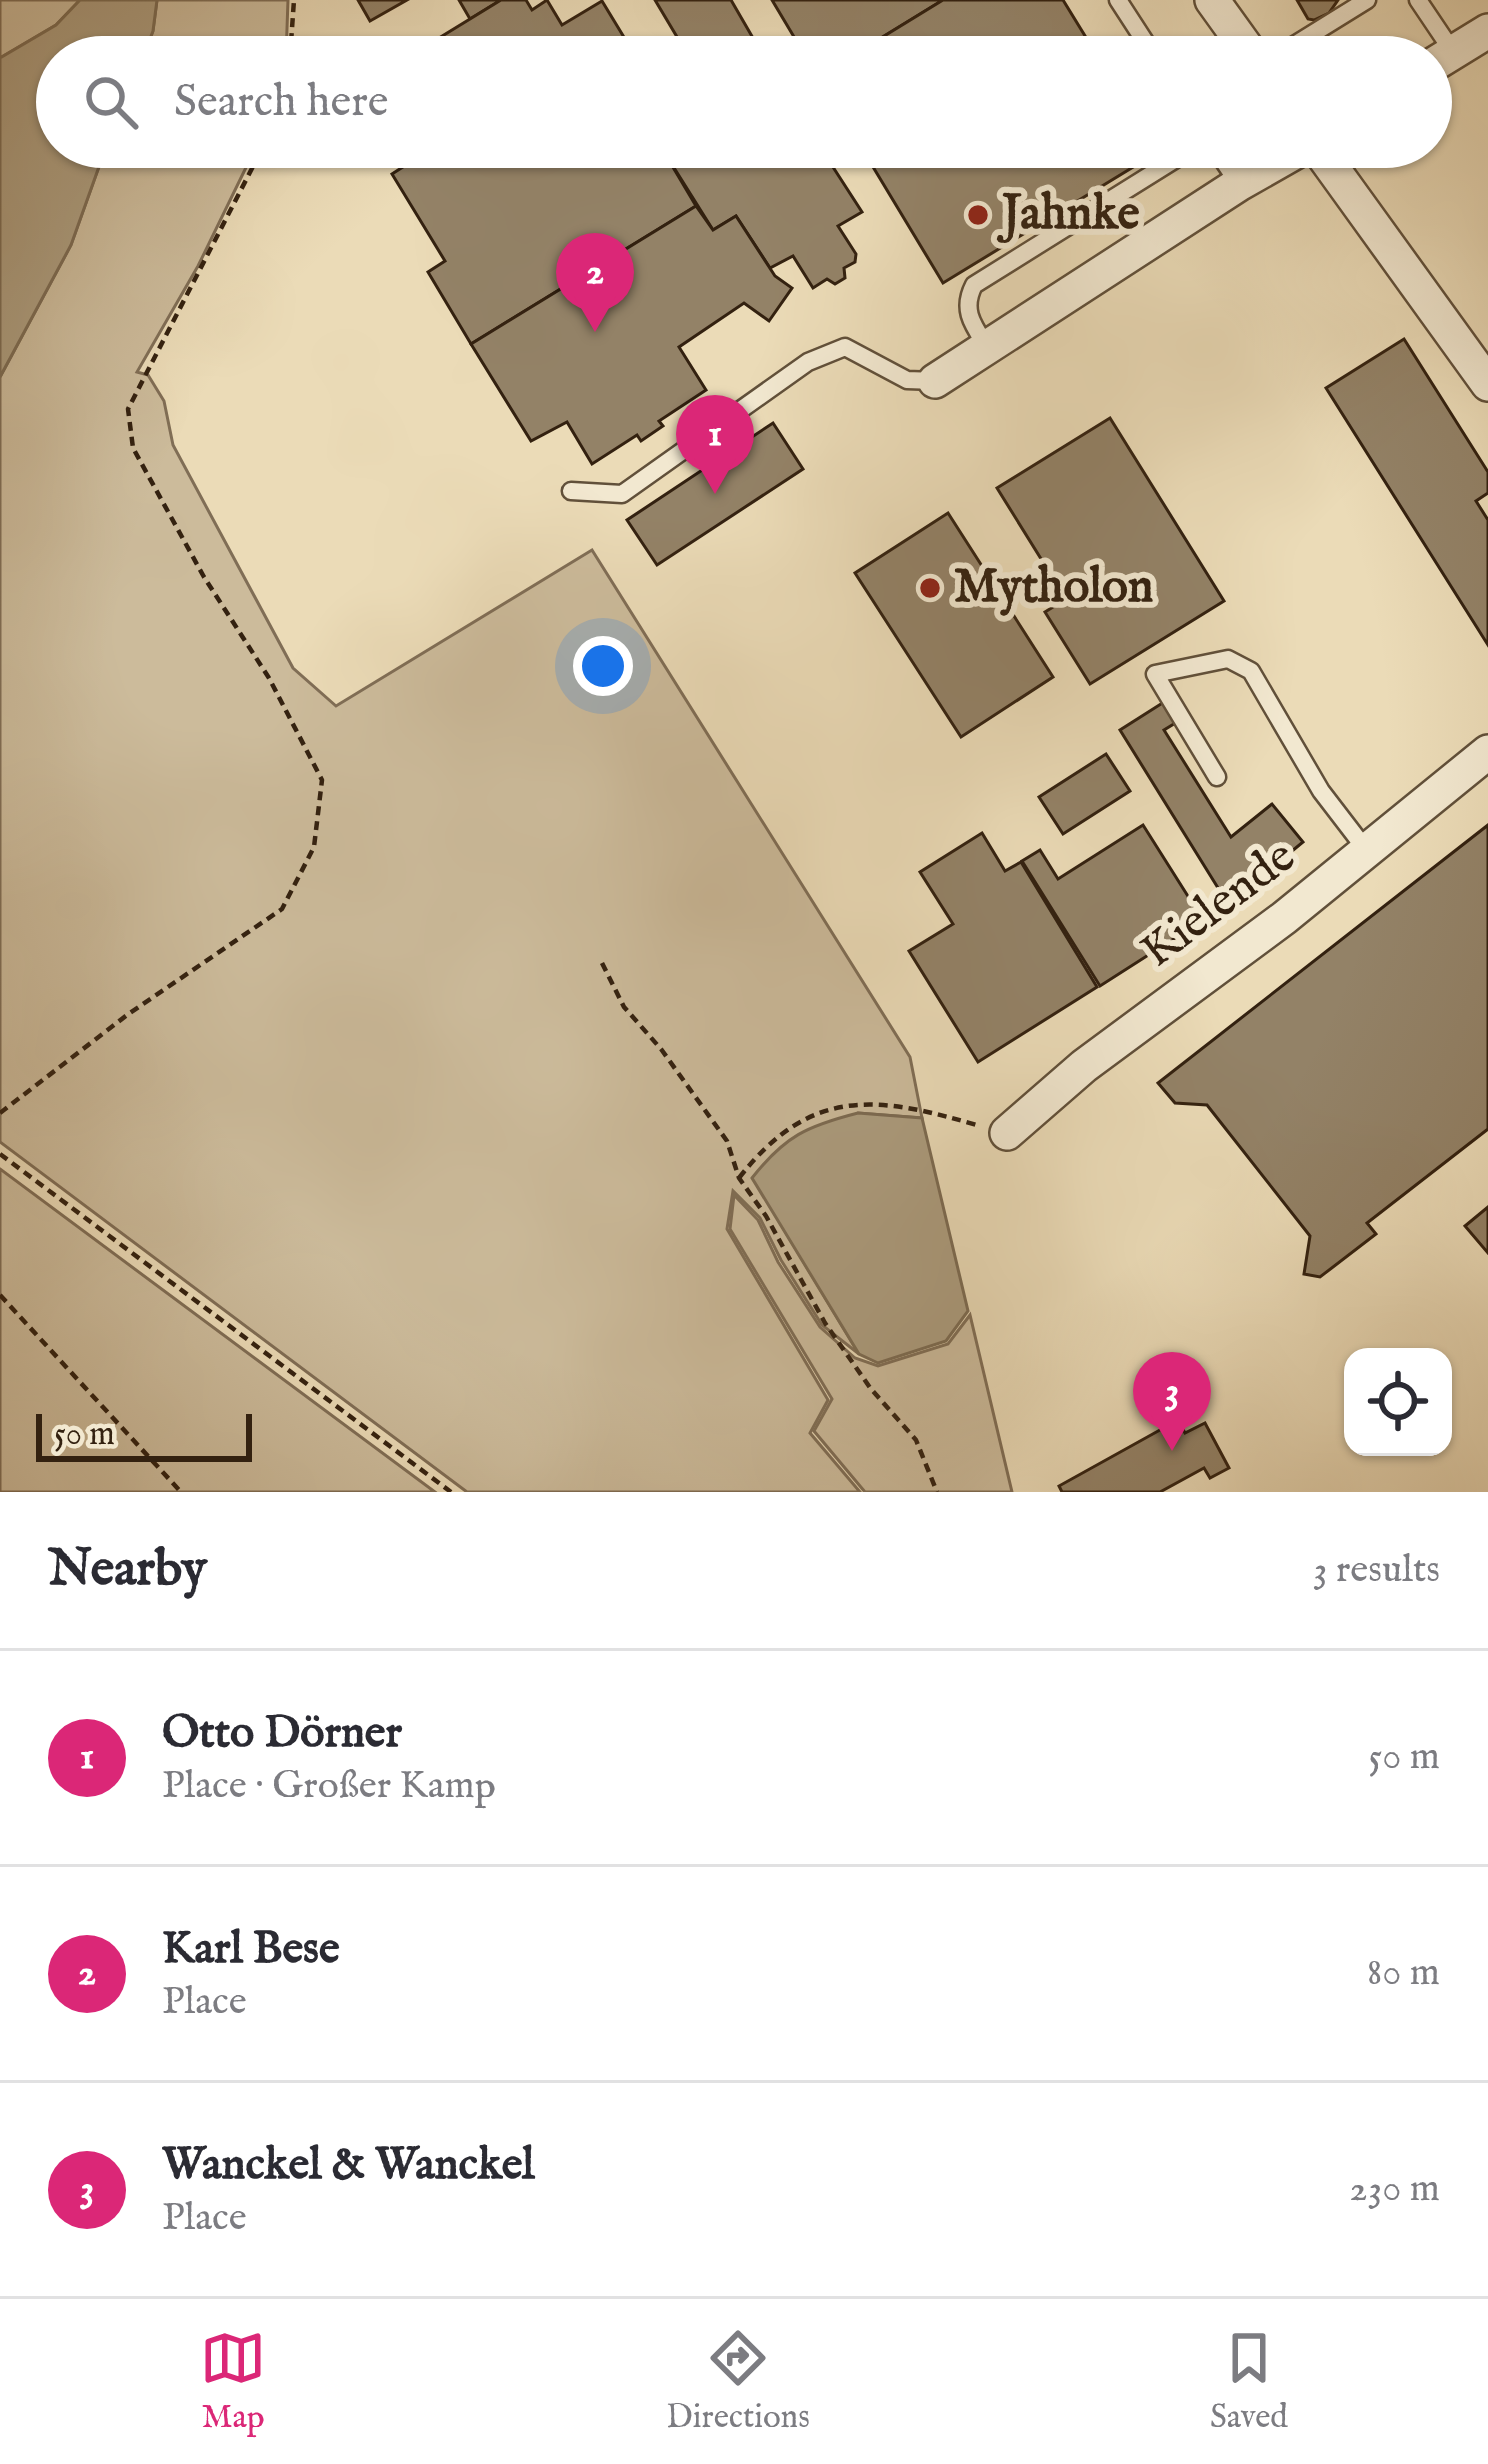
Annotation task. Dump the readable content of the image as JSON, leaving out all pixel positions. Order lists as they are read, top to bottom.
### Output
{
  "streets": {
    "street": ["Kielende"]
  },
  "places": ["Jahnke", "Mytholon"],
  "scale_bar": "50 m",
  "page": {
    "search": "Search here",
    "pins": ["2", "1", "3"],
    "scale": "50 m",
    "heading": ["Nearby", "3 results"],
    "list": [
      {
        "mark": "1",
        "name": "Otto Dörner",
        "note": "Place · Großer Kamp",
        "value": "50 m"
      },
      {
        "mark": "2",
        "name": "Karl Bese",
        "note": "Place",
        "value": "80 m"
      },
      {
        "mark": "3",
        "name": "Wanckel & Wanckel",
        "note": "Place",
        "value": "230 m"
      }
    ],
    "nav": ["Map", "Directions", "Saved"]
  }
}
